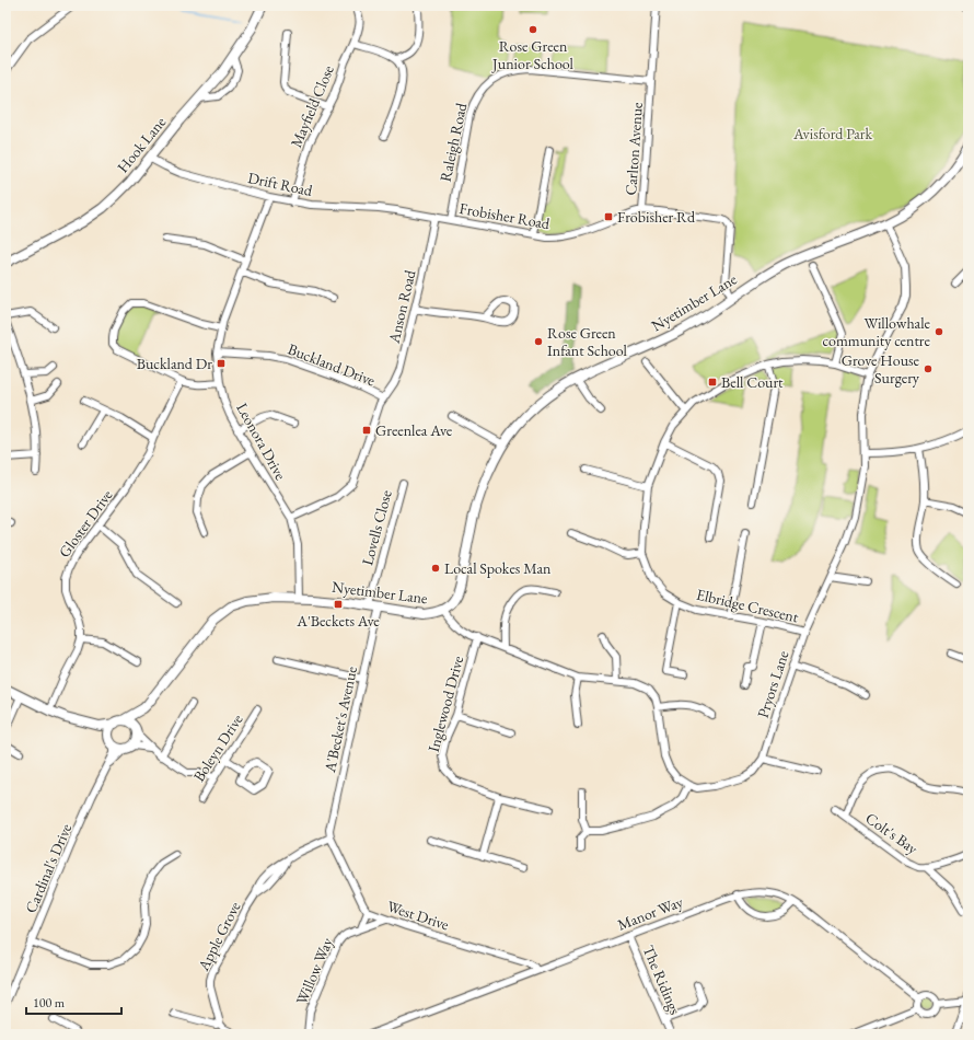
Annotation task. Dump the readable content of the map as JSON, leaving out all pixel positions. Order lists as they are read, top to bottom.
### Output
{
  "streets": {
    "street": [
      "Mayfield Close",
      "Raleigh Road",
      "Hook Lane",
      "Carlton Avenue",
      "Drift Road",
      "Frobisher Road",
      "Nyetimber Lane",
      "Anson Road",
      "Buckland Drive",
      "Leonora Drive",
      "Gloster Drive",
      "Lovells Close",
      "Elbridge Crescent",
      "Pryors Lane",
      "Inglewood Drive",
      "A'Becket's Avenue",
      "Boleyn Drive",
      "Colt's Bay",
      "Cardinal's Drive",
      "Manor Way",
      "West Drive",
      "Apple Grove",
      "Willow Way",
      "The Ridings"
    ]
  },
  "crossings": [
    ["Mayfield Close", "Drift Road"],
    ["Raleigh Road", "Carlton Avenue"],
    ["Raleigh Road", "Frobisher Road"],
    ["Hook Lane", "Drift Road"],
    ["Carlton Avenue", "Frobisher Road"],
    ["Carlton Avenue", "Nyetimber Lane"],
    ["Drift Road", "Frobisher Road"],
    ["Drift Road", "Leonora Drive"],
    ["Frobisher Road", "Anson Road"],
    ["Nyetimber Lane", "Leonora Drive"],
    ["Nyetimber Lane", "Gloster Drive"],
    ["Nyetimber Lane", "Lovells Close"],
    ["Nyetimber Lane", "Pryors Lane"],
    ["Nyetimber Lane", "A'Becket's Avenue"],
    ["Nyetimber Lane", "Cardinal's Drive"],
    ["Anson Road", "Buckland Drive"],
    ["Anson Road", "Leonora Drive"],
    ["Buckland Drive", "Leonora Drive"],
    ["Elbridge Crescent", "Pryors Lane"],
    ["A'Becket's Avenue", "West Drive"],
    ["A'Becket's Avenue", "Apple Grove"],
    ["Manor Way", "West Drive"],
    ["Manor Way", "The Ridings"],
    ["West Drive", "Apple Grove"],
    ["West Drive", "Willow Way"]
  ],
  "parks": ["Avisford Park"],
  "places": {
    "other": [
      "Rose Green Junior School",
      "Willowhale community centre",
      "Rose Green Infant School",
      "Grove House Surgery",
      "Local Spokes Man"
    ],
    "transit": [
      "Frobisher Rd",
      "Buckland Dr",
      "Bell Court",
      "Greenlea Ave",
      "A'Beckets Ave"
    ]
  },
  "scale_bar": "100 m"
}
